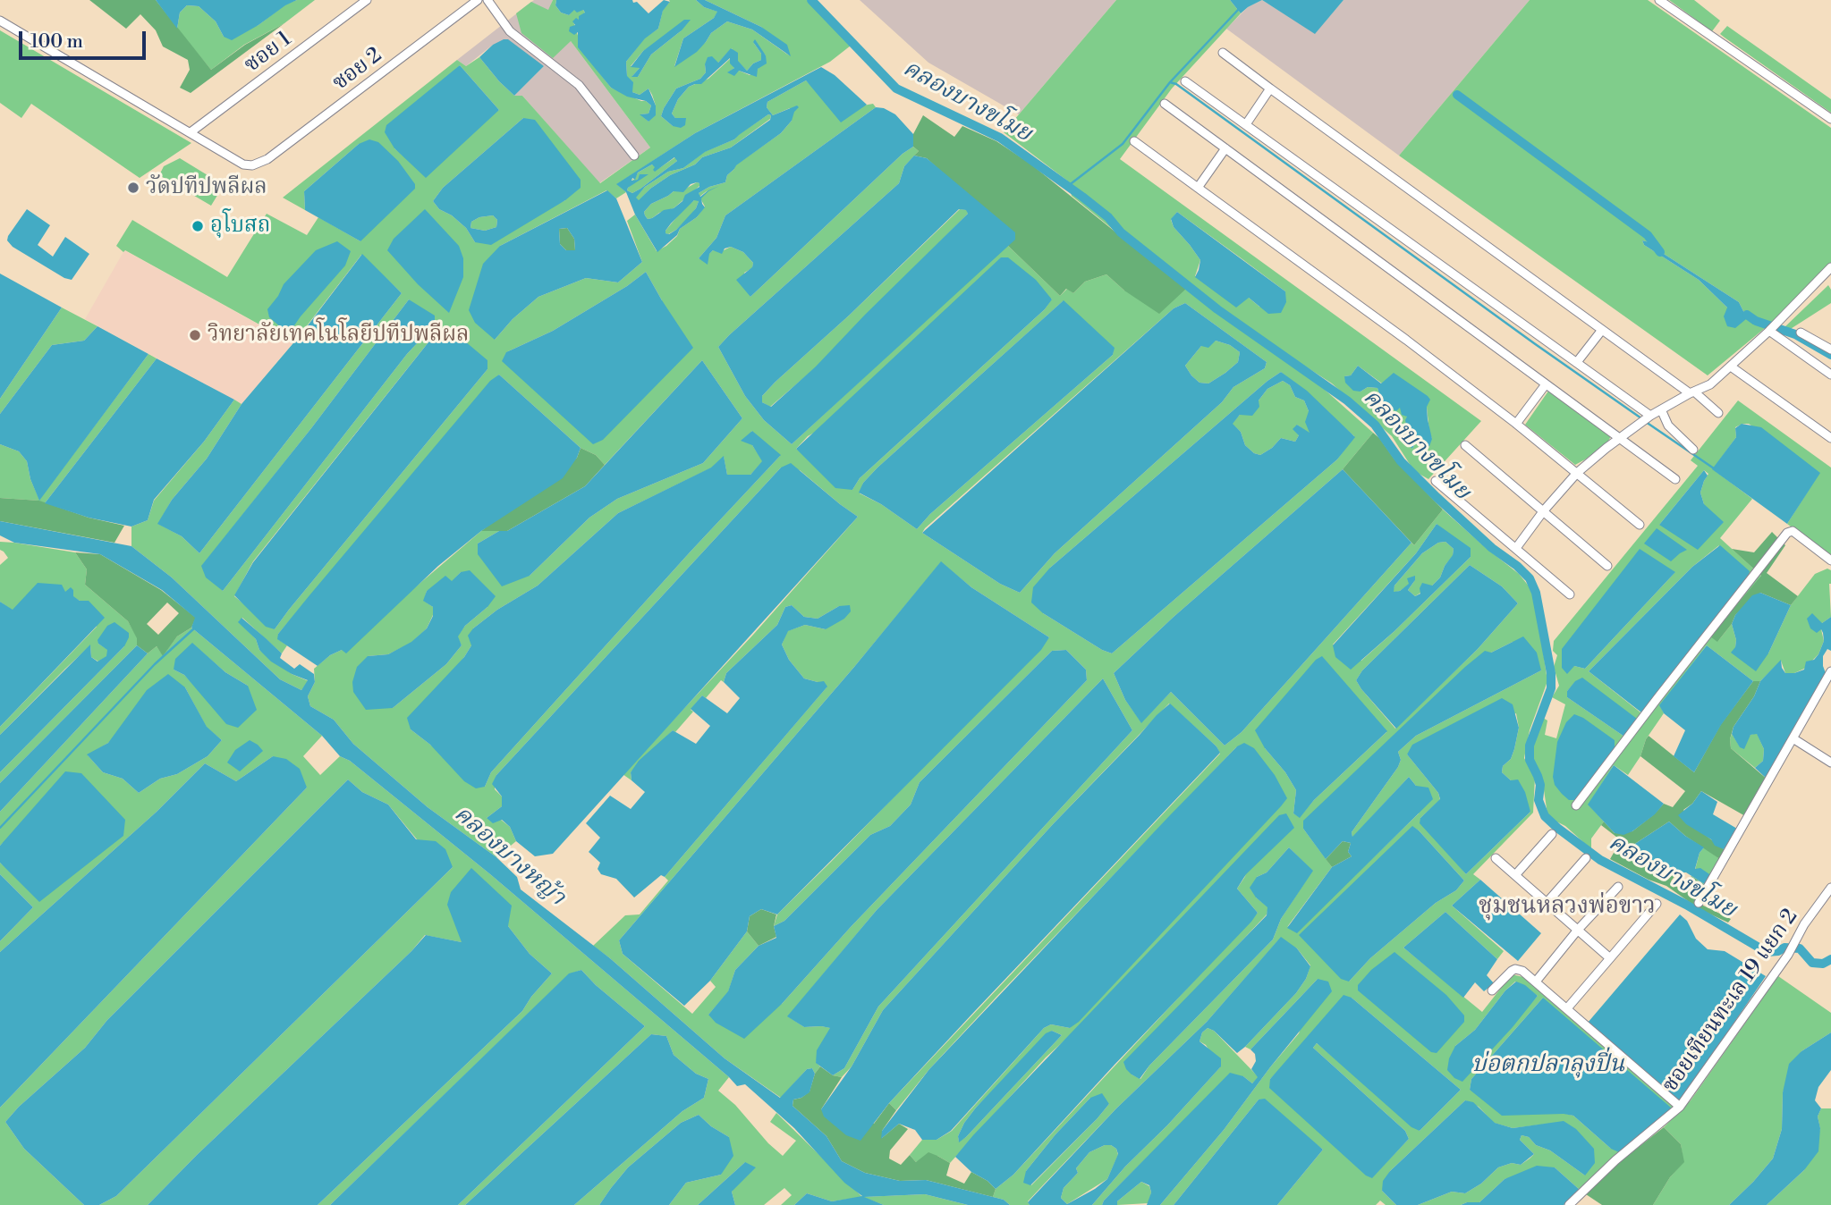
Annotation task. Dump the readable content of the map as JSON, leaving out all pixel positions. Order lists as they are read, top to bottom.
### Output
{
  "streets": {
    "street": ["ซอย 1", "ซอย 2", "ซอยเทียนทะเล 19 แยก 2"]
  },
  "crossings": [
    ["ซอย 1", "ซอย 2"]
  ],
  "districts": ["ชุมชนหลวงพ่อขาว"],
  "water": ["คลองบางขโมย", "คลองบางหญ้า", "บ่อตกปลาลุงปิ่น"],
  "places": ["วัดปทีปพลีผล", "อุโบสถ", "วิทยาลัยเทคโนโลยีปทีปพลีผล"],
  "scale_bar": "100 m"
}
